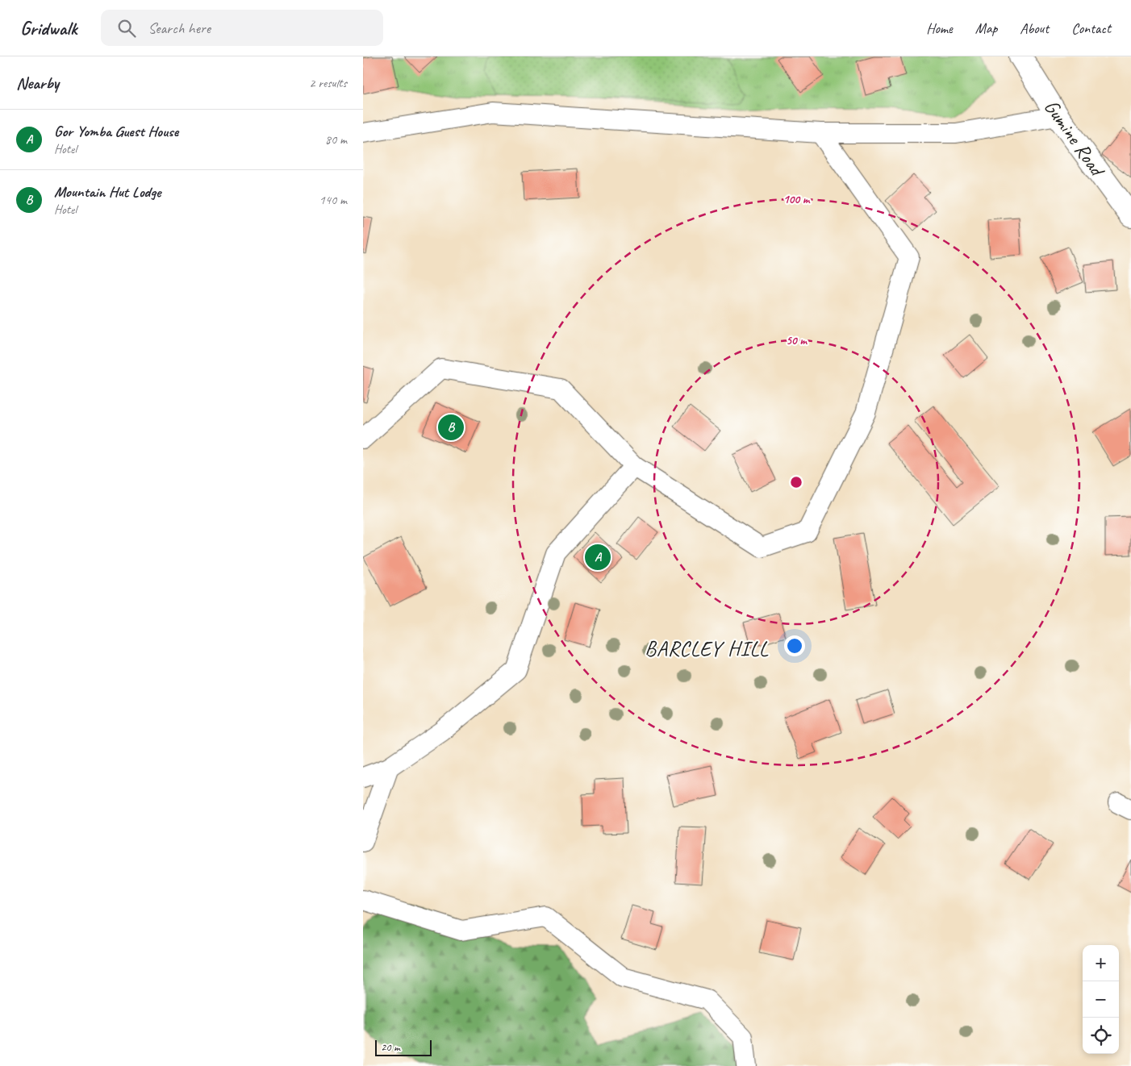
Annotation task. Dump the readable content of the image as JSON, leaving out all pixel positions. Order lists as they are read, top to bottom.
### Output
{
  "streets": {
    "main road": ["Gumine Road"]
  },
  "districts": ["BARCLEY HILL"],
  "scale_bar": "20 m",
  "page": {
    "header": "Gridwalk",
    "search": "Search here",
    "nav": [
      "Home",
      "Map",
      "About",
      "Contact"
    ],
    "heading": ["Nearby", "2 results"],
    "list": [
      {
        "mark": "A",
        "name": "Gor Yomba Guest House",
        "note": "Hotel",
        "value": "80 m"
      },
      {
        "mark": "B",
        "name": "Mountain Hut Lodge",
        "note": "Hotel",
        "value": "140 m"
      }
    ],
    "pins": ["B", "A"],
    "map_buttons": ["+", "−"],
    "scale": "20 m"
  },
  "rings": ["100 m", "50 m"]
}
